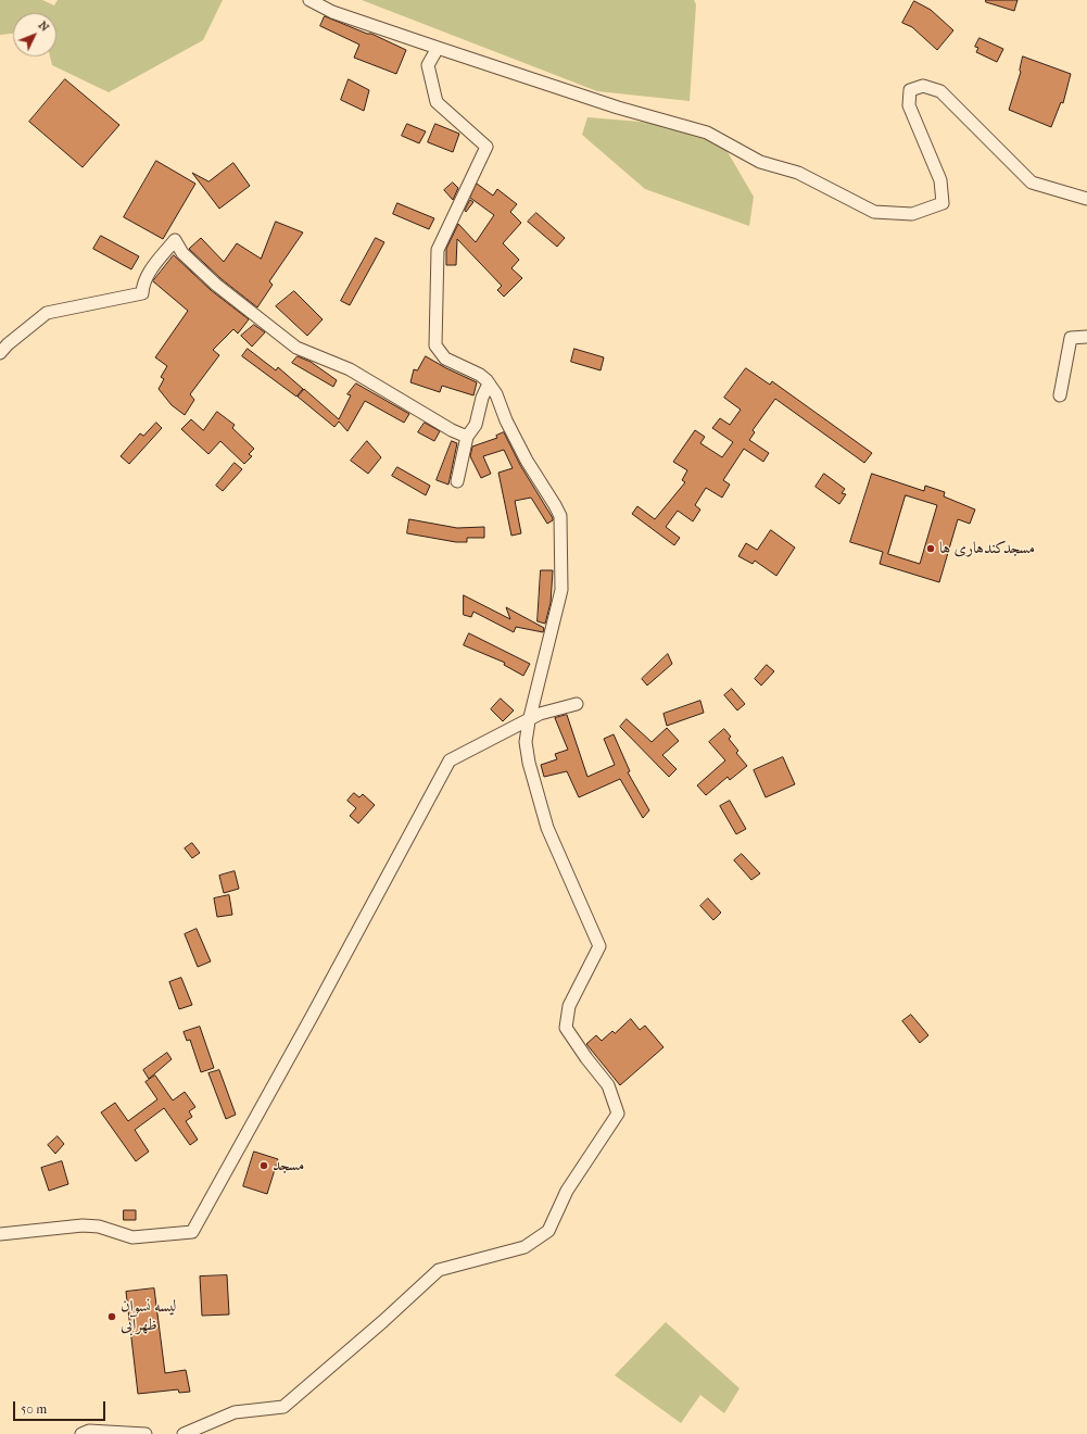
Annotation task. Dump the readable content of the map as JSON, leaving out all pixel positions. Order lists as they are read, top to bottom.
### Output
{
  "places": ["مسجدکندهاری ها", "مسجد", "لیسه نسوان ظهرآبی"],
  "scale_bar": "50 m",
  "north": "top right"
}
